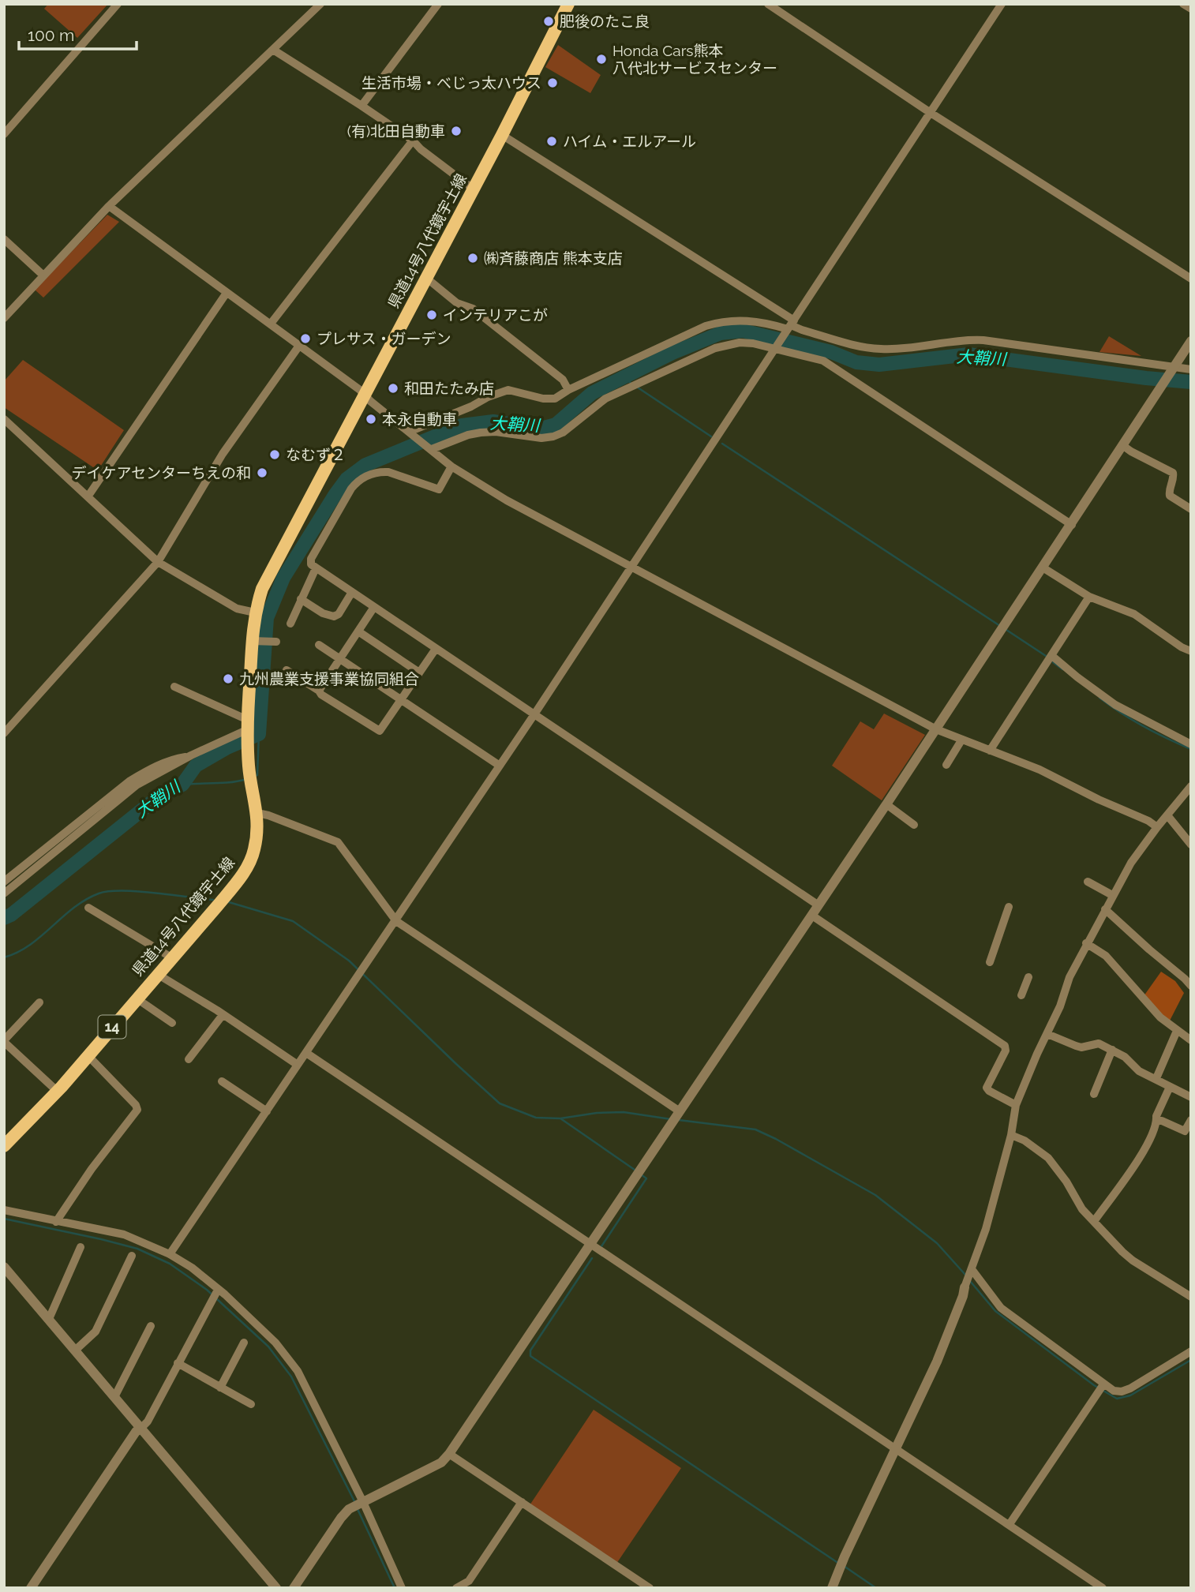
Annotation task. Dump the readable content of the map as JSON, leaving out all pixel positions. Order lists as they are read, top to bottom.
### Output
{
  "streets": {
    "main road": ["県道14号八代鏡宇土線", "14"]
  },
  "water": ["大鞘川"],
  "places": [
    "肥後のたこ良",
    "Honda Cars熊本 八代北サービスセンター",
    "生活市場・べじっ太ハウス",
    "(有)北田自動車",
    "ハイム・エルアール",
    "㈱斉藤商店 熊本支店",
    "インテリアこが",
    "プレサス・ガーデン",
    "和田たたみ店",
    "本永自動車",
    "なむず２",
    "デイケアセンターちえの和",
    "九州農業支援事業協同組合"
  ],
  "scale_bar": "100 m"
}
